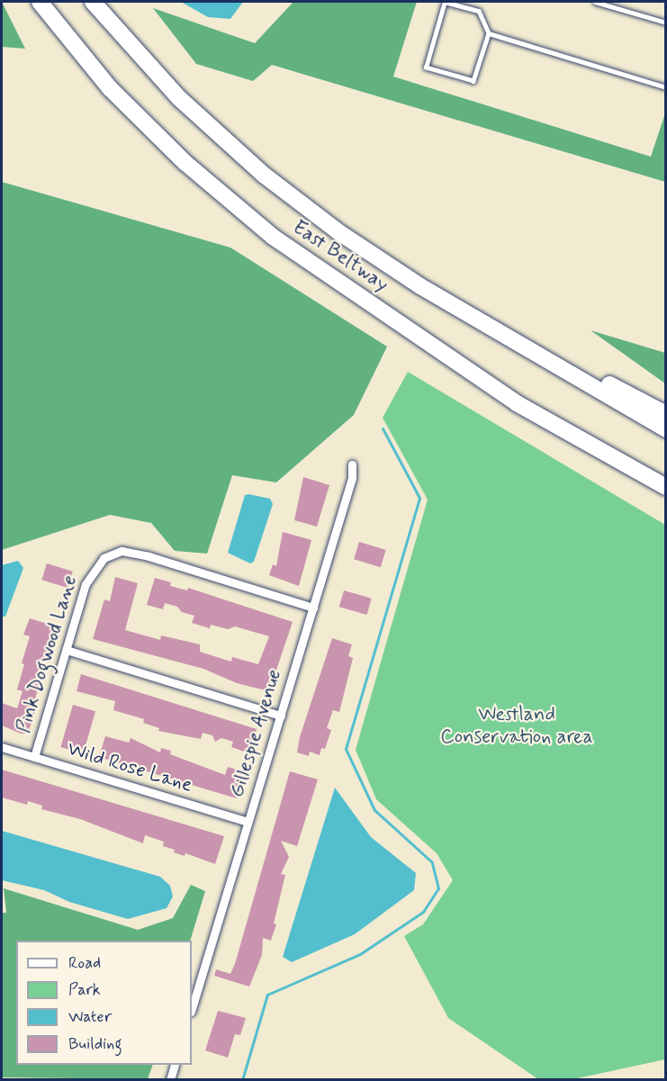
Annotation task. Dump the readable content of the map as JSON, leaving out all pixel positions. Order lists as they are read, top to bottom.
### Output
{
  "streets": {
    "highway": ["East Beltway"],
    "street": ["Pink Dogwood Lane", "Gillespie Avenue", "Wild Rose Lane"]
  },
  "crossings": [
    ["Pink Dogwood Lane", "Gillespie Avenue"],
    ["Pink Dogwood Lane", "Wild Rose Lane"],
    ["Gillespie Avenue", "Wild Rose Lane"]
  ],
  "parks": ["Westland Conservation area"],
  "legend": [
    "Road",
    "Park",
    "Water",
    "Building"
  ]
}
